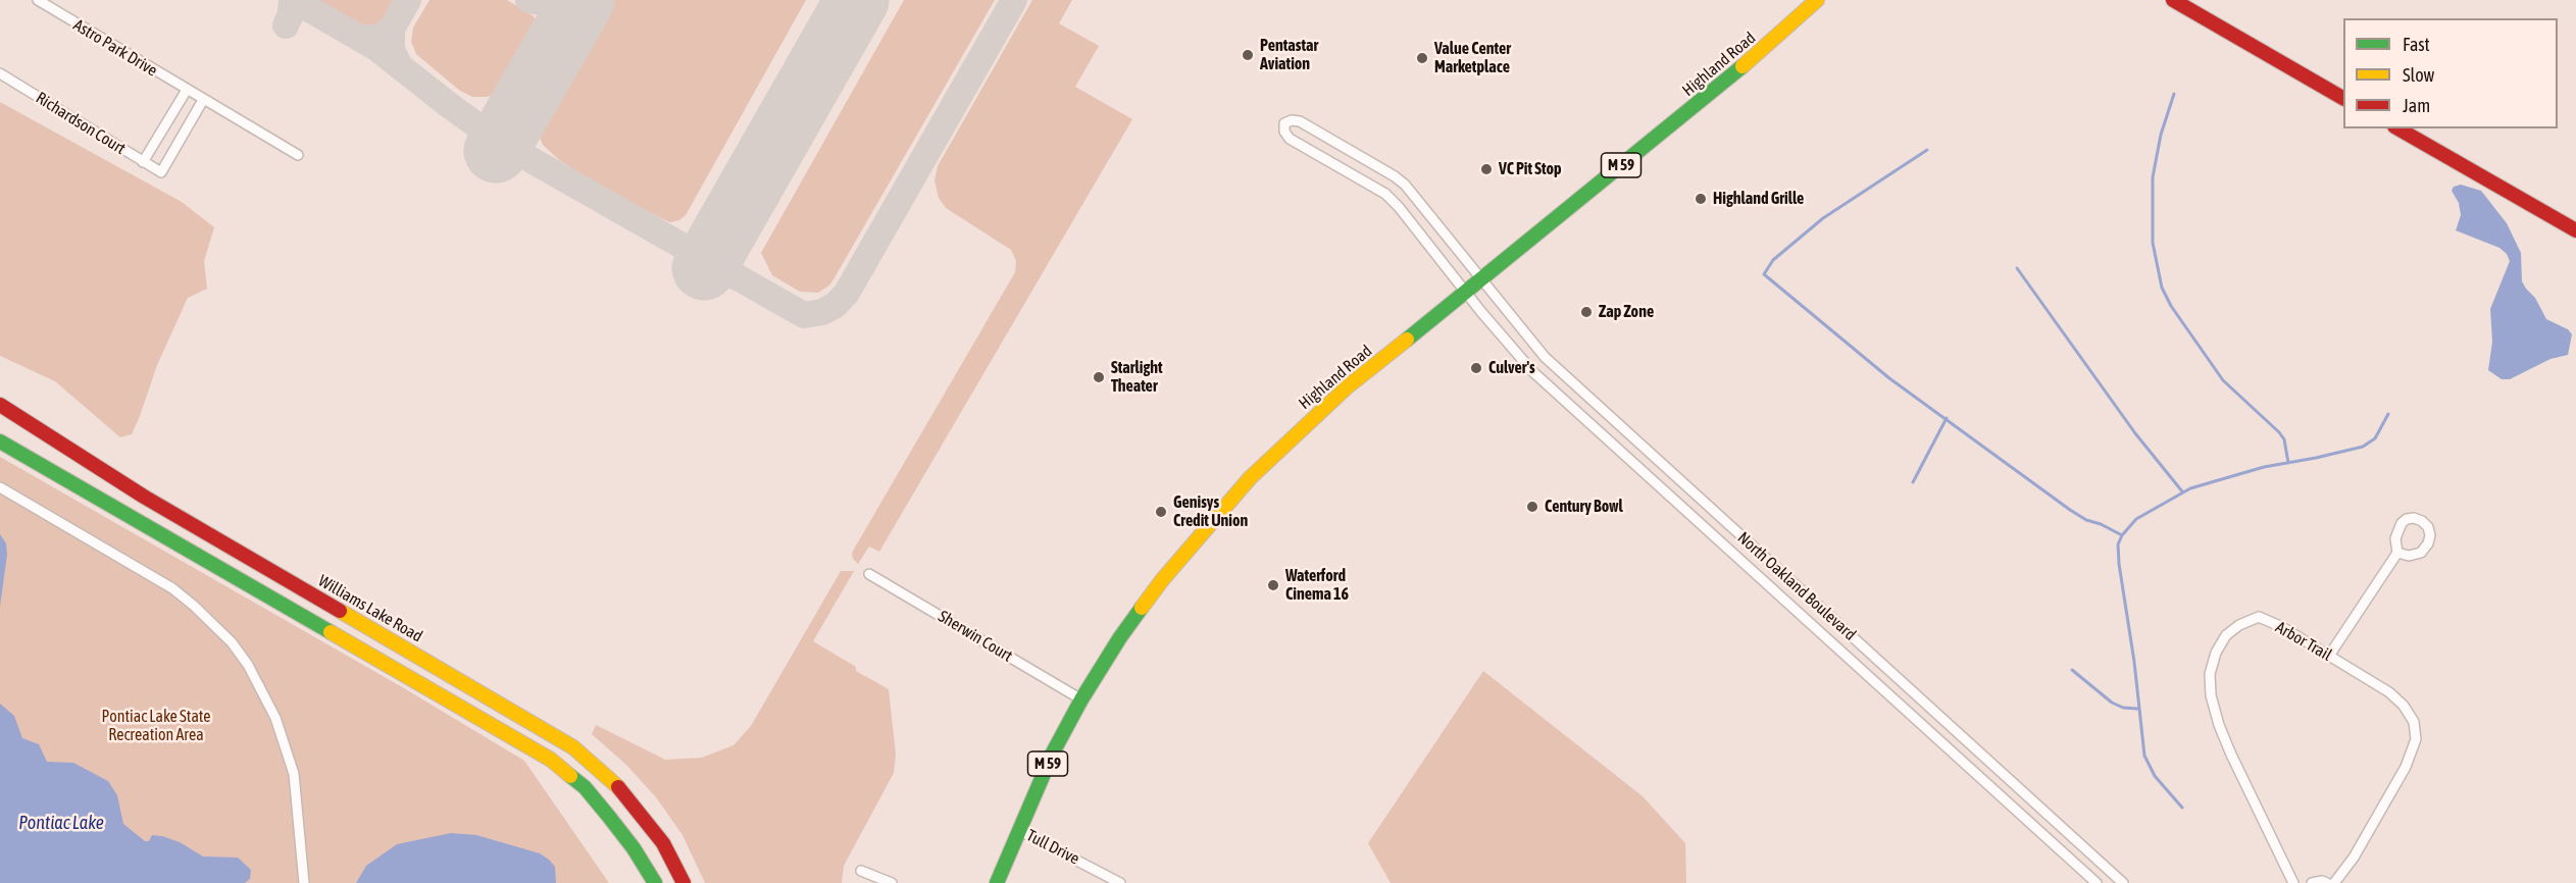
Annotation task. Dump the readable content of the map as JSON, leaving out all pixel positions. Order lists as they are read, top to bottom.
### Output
{
  "streets": {
    "main road": ["Highland Road", "M 59", "Williams Lake Road"],
    "street": [
      "Astro Park Drive",
      "Richardson Court",
      "North Oakland Boulevard",
      "Sherwin Court",
      "Arbor Trail",
      "Tull Drive"
    ]
  },
  "crossings": [
    ["Highland Road", "North Oakland Boulevard"],
    ["Highland Road", "Sherwin Court"],
    ["Highland Road", "Tull Drive"]
  ],
  "water": ["Pontiac Lake"],
  "parks": ["Pontiac Lake State Recreation Area"],
  "places": [
    "Pentastar Aviation",
    "Value Center Marketplace",
    "VC Pit Stop",
    "Highland Grille",
    "Zap Zone",
    "Culver's",
    "Starlight Theater",
    "Century Bowl",
    "Genisys Credit Union",
    "Waterford Cinema 16"
  ],
  "legend": ["Fast", "Slow", "Jam"]
}
